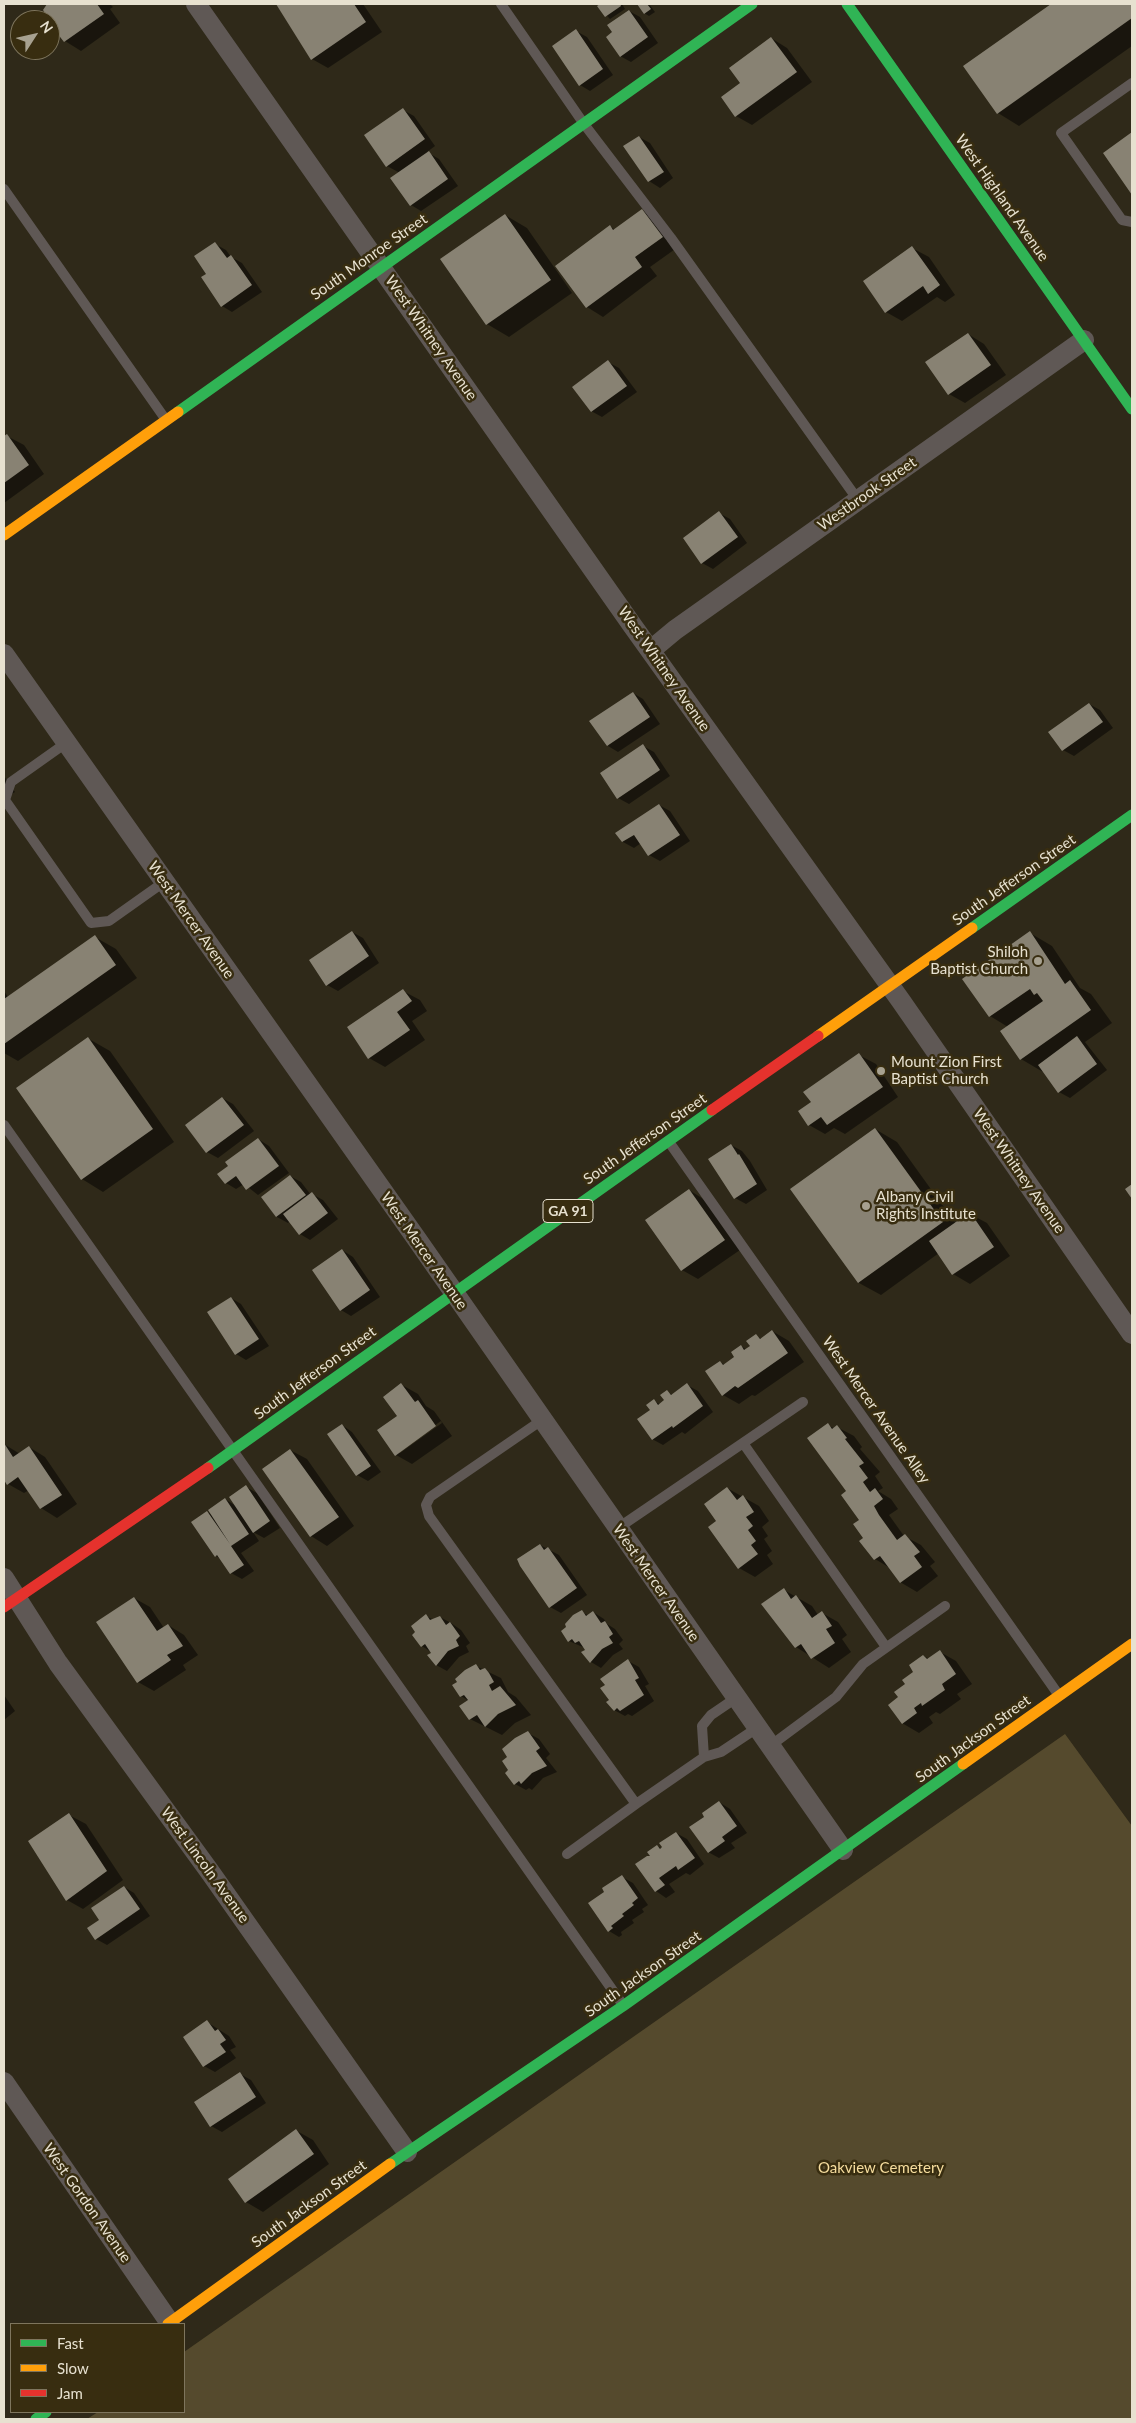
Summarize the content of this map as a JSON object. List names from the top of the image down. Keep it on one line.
{"streets":{"main road":["West Highland Avenue","South Monroe Street","South Jefferson Street","GA 91","South Jackson Street"],"street":["West Whitney Avenue","Westbrook Street","West Mercer Avenue","West Lincoln Avenue","West Gordon Avenue"],"lane":["West Mercer Avenue Alley"]},"crossings":[["West Highland Avenue","Westbrook Street"],["South Monroe Street","West Whitney Avenue"],["West Whitney Avenue","Westbrook Street"],["West Whitney Avenue","South Jefferson Street"],["South Jefferson Street","West Mercer Avenue"],["South Jefferson Street","West Mercer Avenue Alley"],["South Jefferson Street","West Lincoln Avenue"],["West Mercer Avenue","South Jackson Street"],["West Mercer Avenue Alley","South Jackson Street"],["South Jackson Street","West Lincoln Avenue"]],"parks":["Oakview Cemetery"],"places":["Shiloh Baptist Church","Mount Zion First Baptist Church","Albany Civil Rights Institute"],"legend":["Fast","Slow","Jam"],"north":"top right"}
